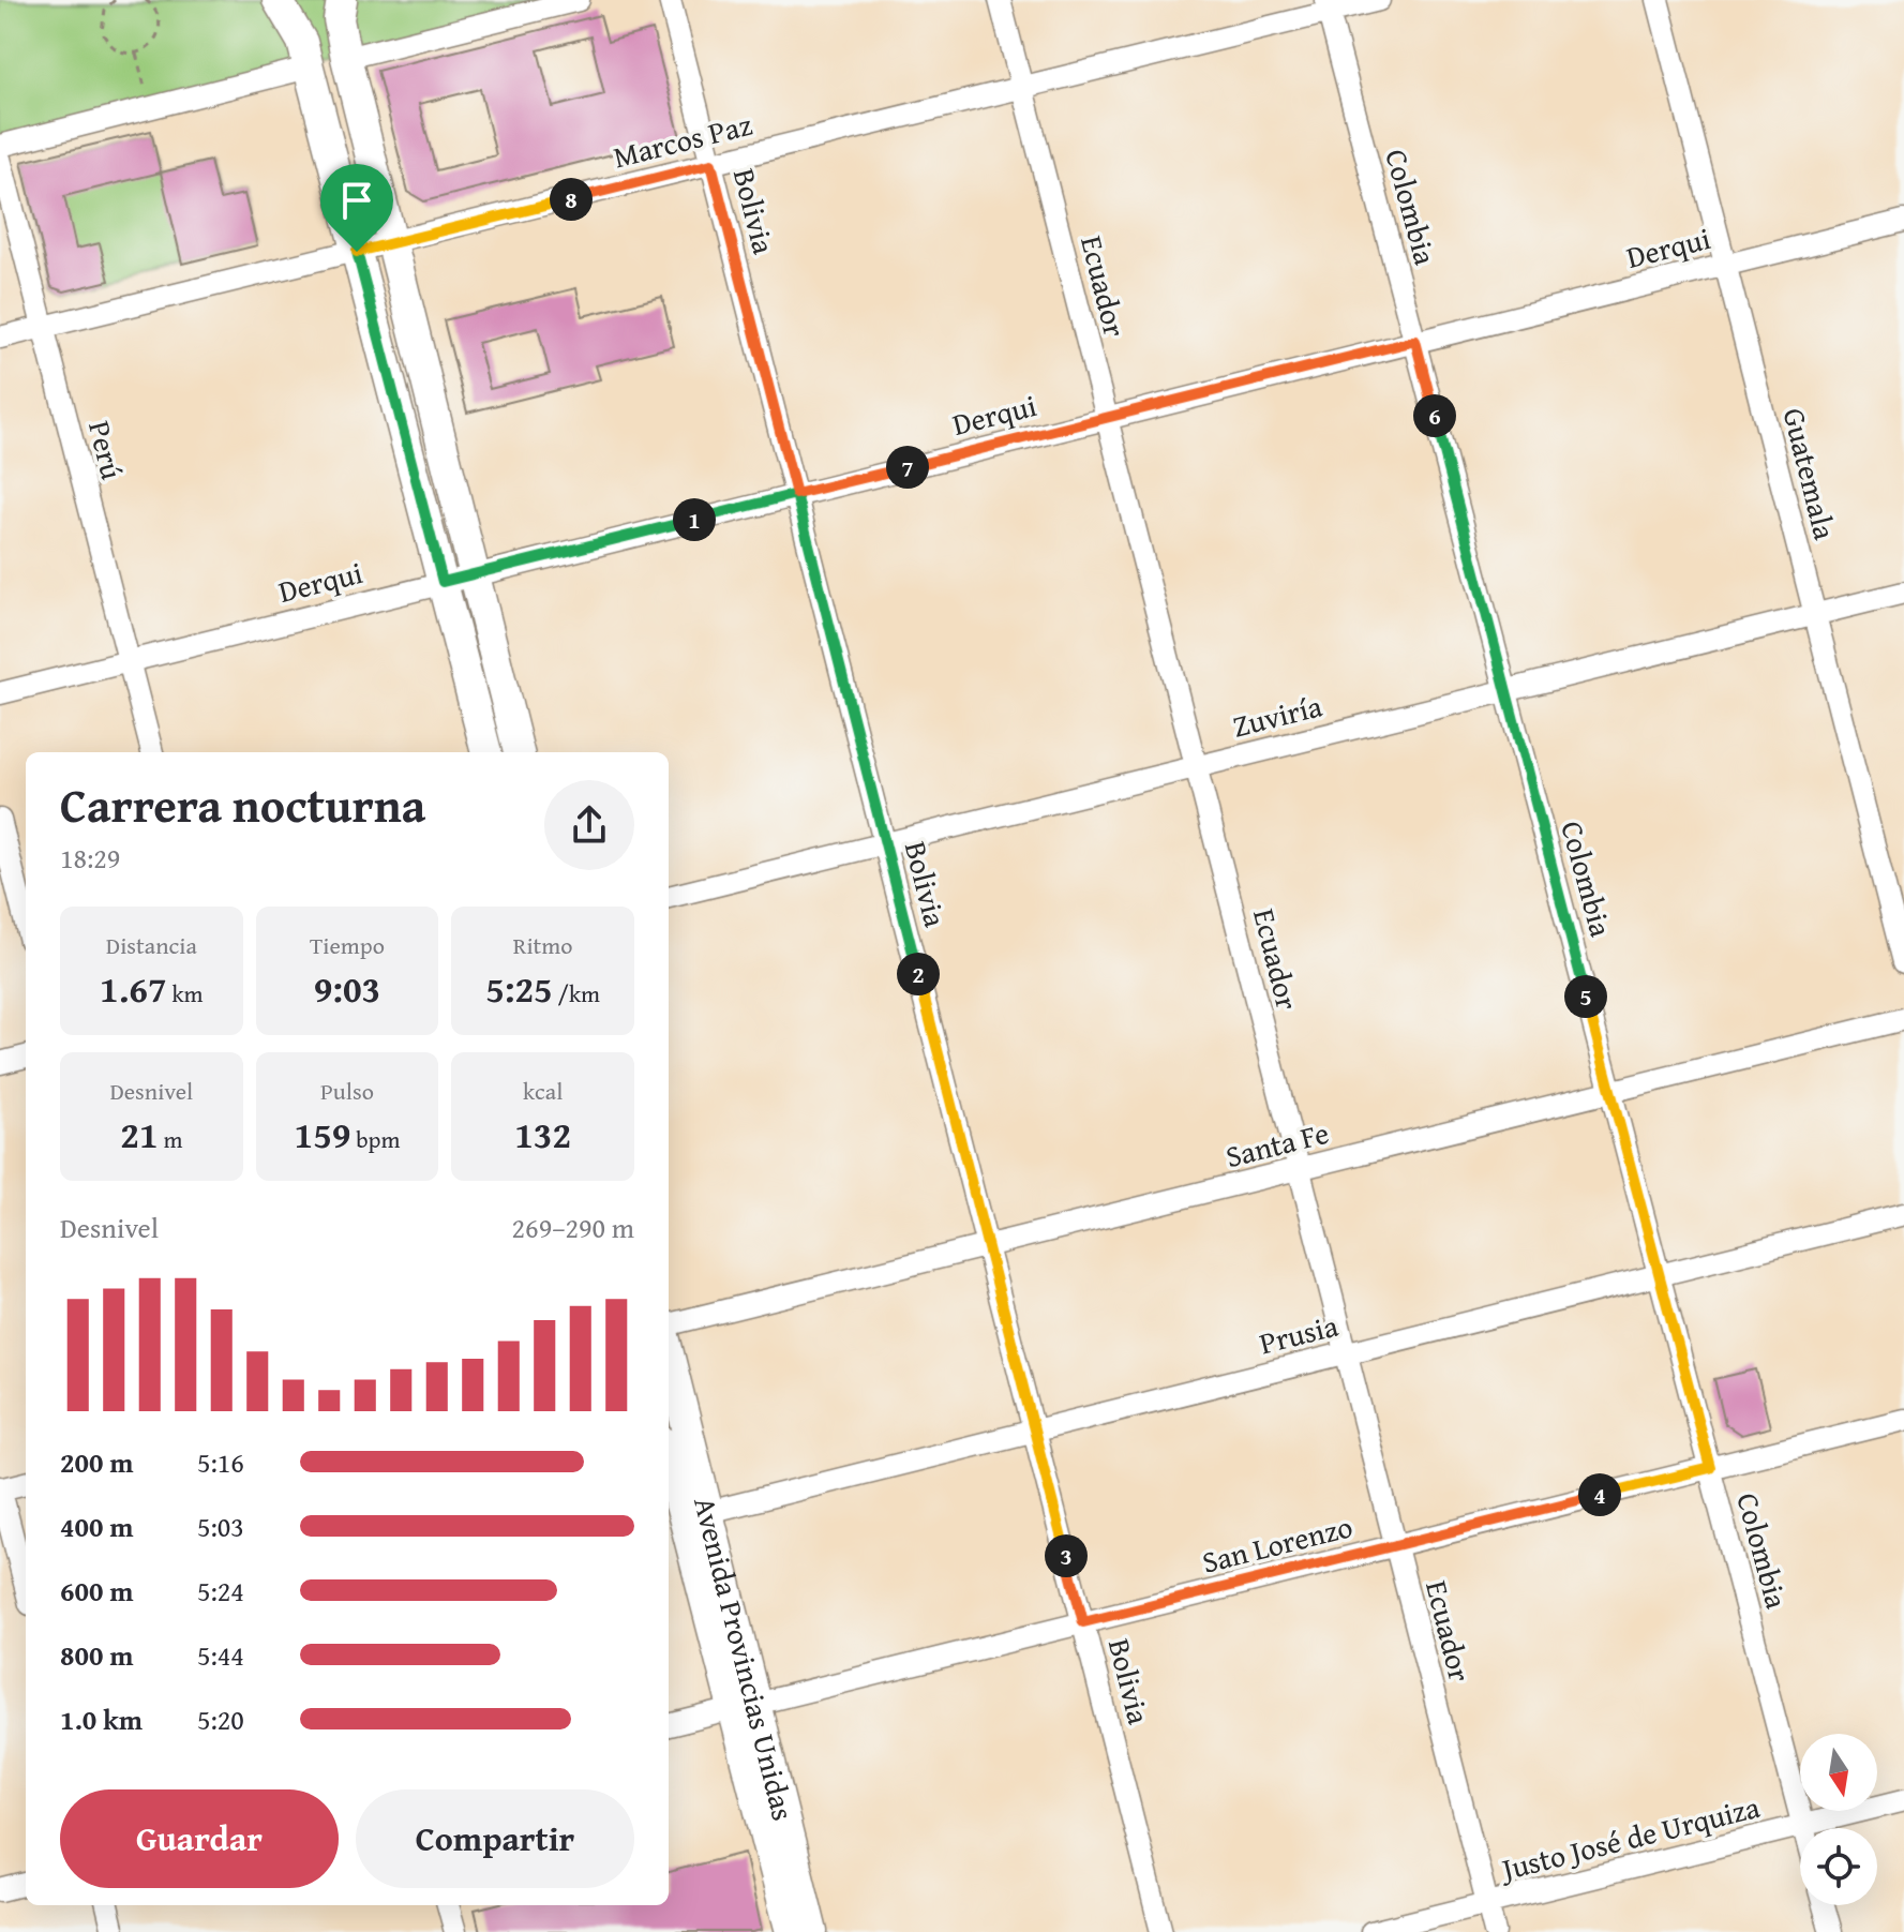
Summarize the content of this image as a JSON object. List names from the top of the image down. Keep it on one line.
{"streets":{"main road":["Avenida Provincias Unidas"],"street":["Marcos Paz","Colombia","Bolivia","Derqui","Ecuador","Perú","Guatemala","Zuviría","Santa Fe","Prusia","San Lorenzo","Justo José de Urquiza"]},"crossings":[["Marcos Paz","Colombia"],["Marcos Paz","Bolivia"],["Marcos Paz","Ecuador"],["Marcos Paz","Perú"],["Colombia","Derqui"],["Colombia","Zuviría"],["Colombia","Santa Fe"],["Colombia","Prusia"],["Colombia","San Lorenzo"],["Colombia","Justo José de Urquiza"],["Bolivia","Derqui"],["Bolivia","Zuviría"],["Bolivia","Santa Fe"],["Bolivia","Prusia"],["Bolivia","San Lorenzo"],["Derqui","Ecuador"],["Derqui","Perú"],["Derqui","Guatemala"],["Ecuador","Zuviría"],["Ecuador","Santa Fe"],["Ecuador","Prusia"],["Ecuador","San Lorenzo"],["Ecuador","Justo José de Urquiza"],["Guatemala","Zuviría"],["Prusia","Avenida Provincias Unidas"],["San Lorenzo","Avenida Provincias Unidas"]],"north":"bottom","page":{"pins":["8","6","7","1","2","5","4","3"],"heading":["Carrera nocturna","18:29"],"stats":[["Distancia","1.67 km"],["Tiempo","9:03"],["Ritmo","5:25 /km"],["Desnivel","21 m"],["Pulso","159 bpm"],["kcal","132"]],"chart":["Desnivel","269–290 m"],"list":[{"name":"200 m","note":"5:16"},{"name":"400 m","note":"5:03"},{"name":"600 m","note":"5:24"},{"name":"800 m","note":"5:44"},{"name":"1.0 km","note":"5:20"}],"buttons":["Guardar","Compartir"]}}
